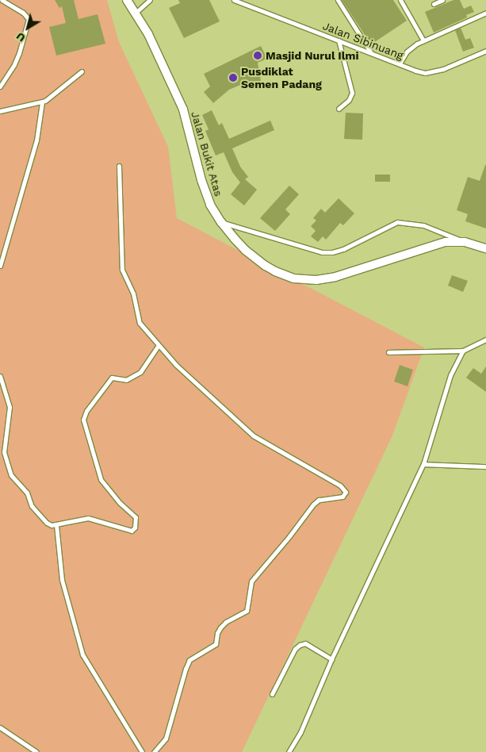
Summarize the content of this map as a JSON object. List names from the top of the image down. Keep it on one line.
{"streets":{"street":["Jalan Bukit Atas"],"lane":["Jalan Sibinuang"]},"places":["Masjid Nurul Ilmi","Pusdiklat Semen Padang"],"north":"bottom left"}
